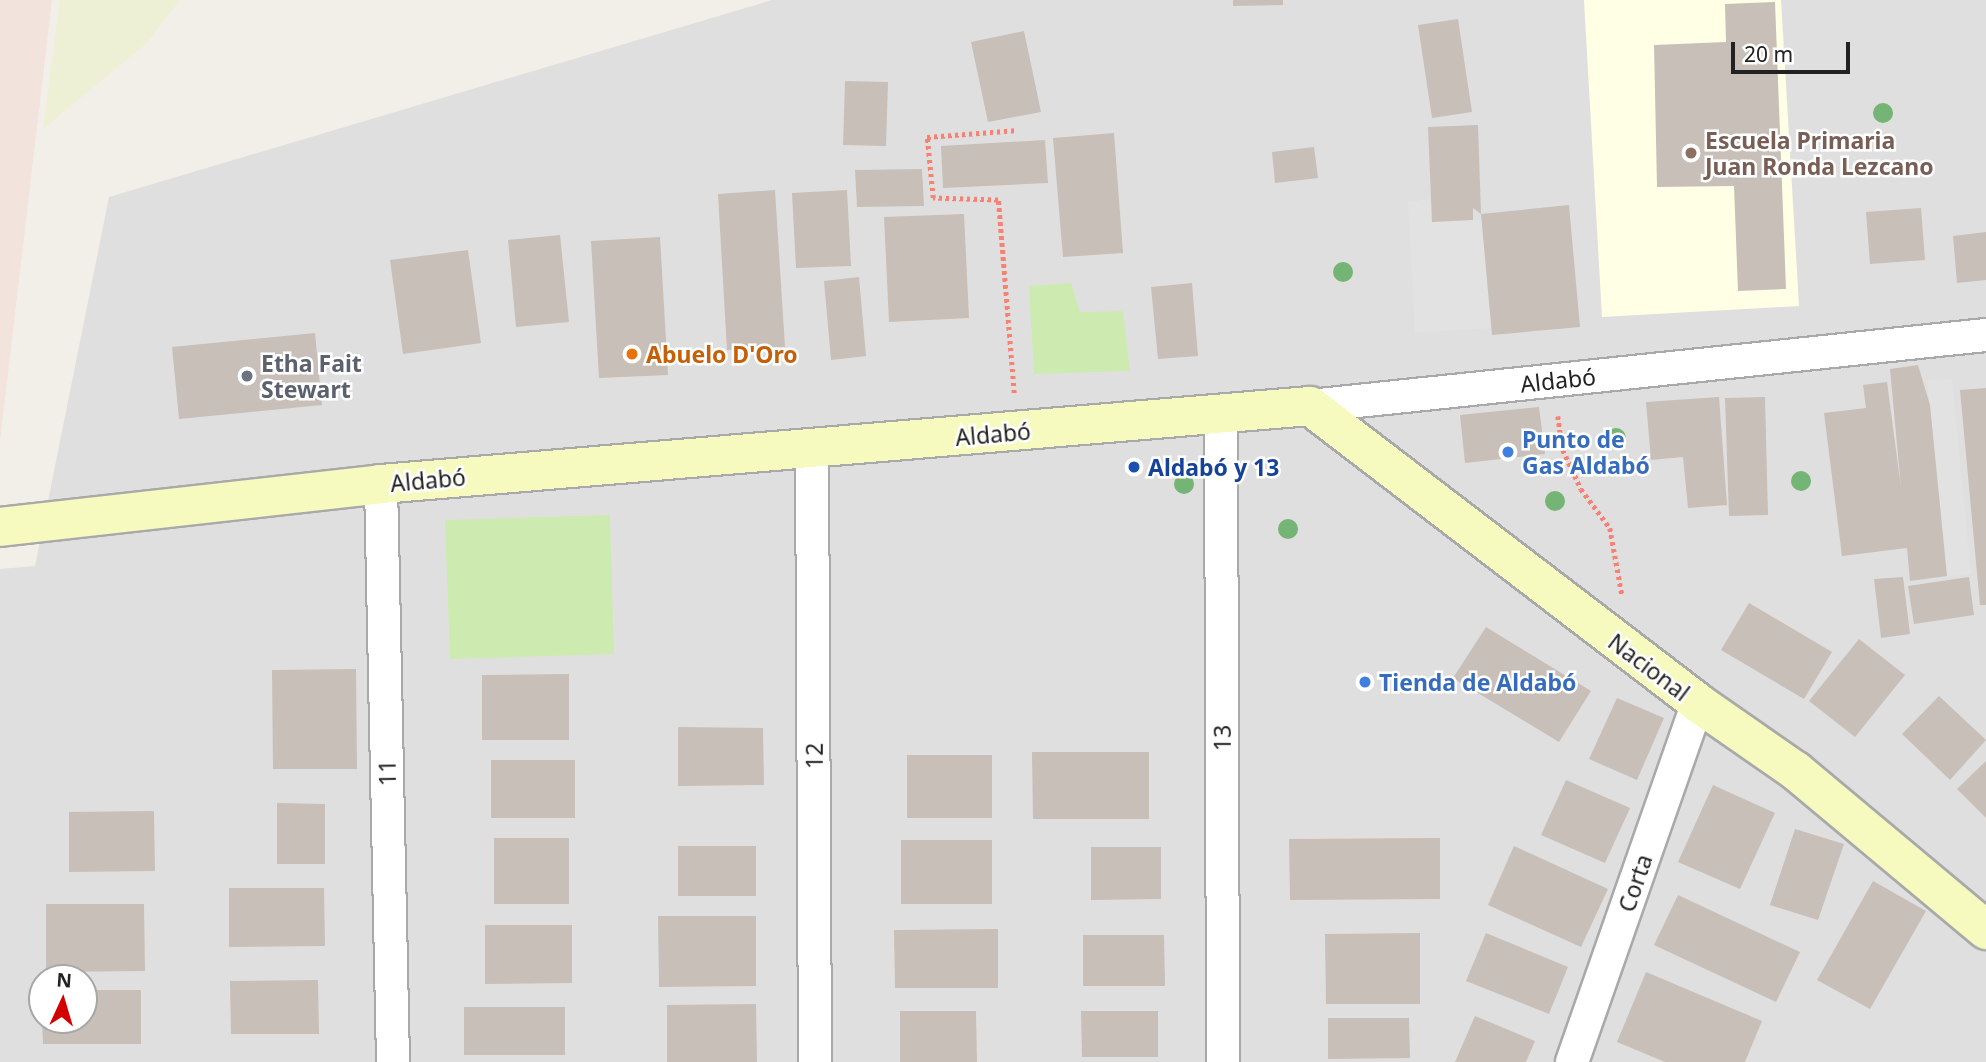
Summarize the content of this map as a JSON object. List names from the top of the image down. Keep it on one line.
{"streets":{"street":["Aldabó","Nacional","13","12","11","Corta"]},"crossings":[["Aldabó","Nacional"],["Aldabó","13"],["Aldabó","12"],["Aldabó","11"],["Nacional","Corta"]],"places":["Escuela Primaria Juan Ronda Lezcano","Abuelo D'Oro","Etha Fait Stewart","Punto de Gas Aldabó","Aldabó y 13","Tienda de Aldabó"],"scale_bar":"20 m","north":"top"}
